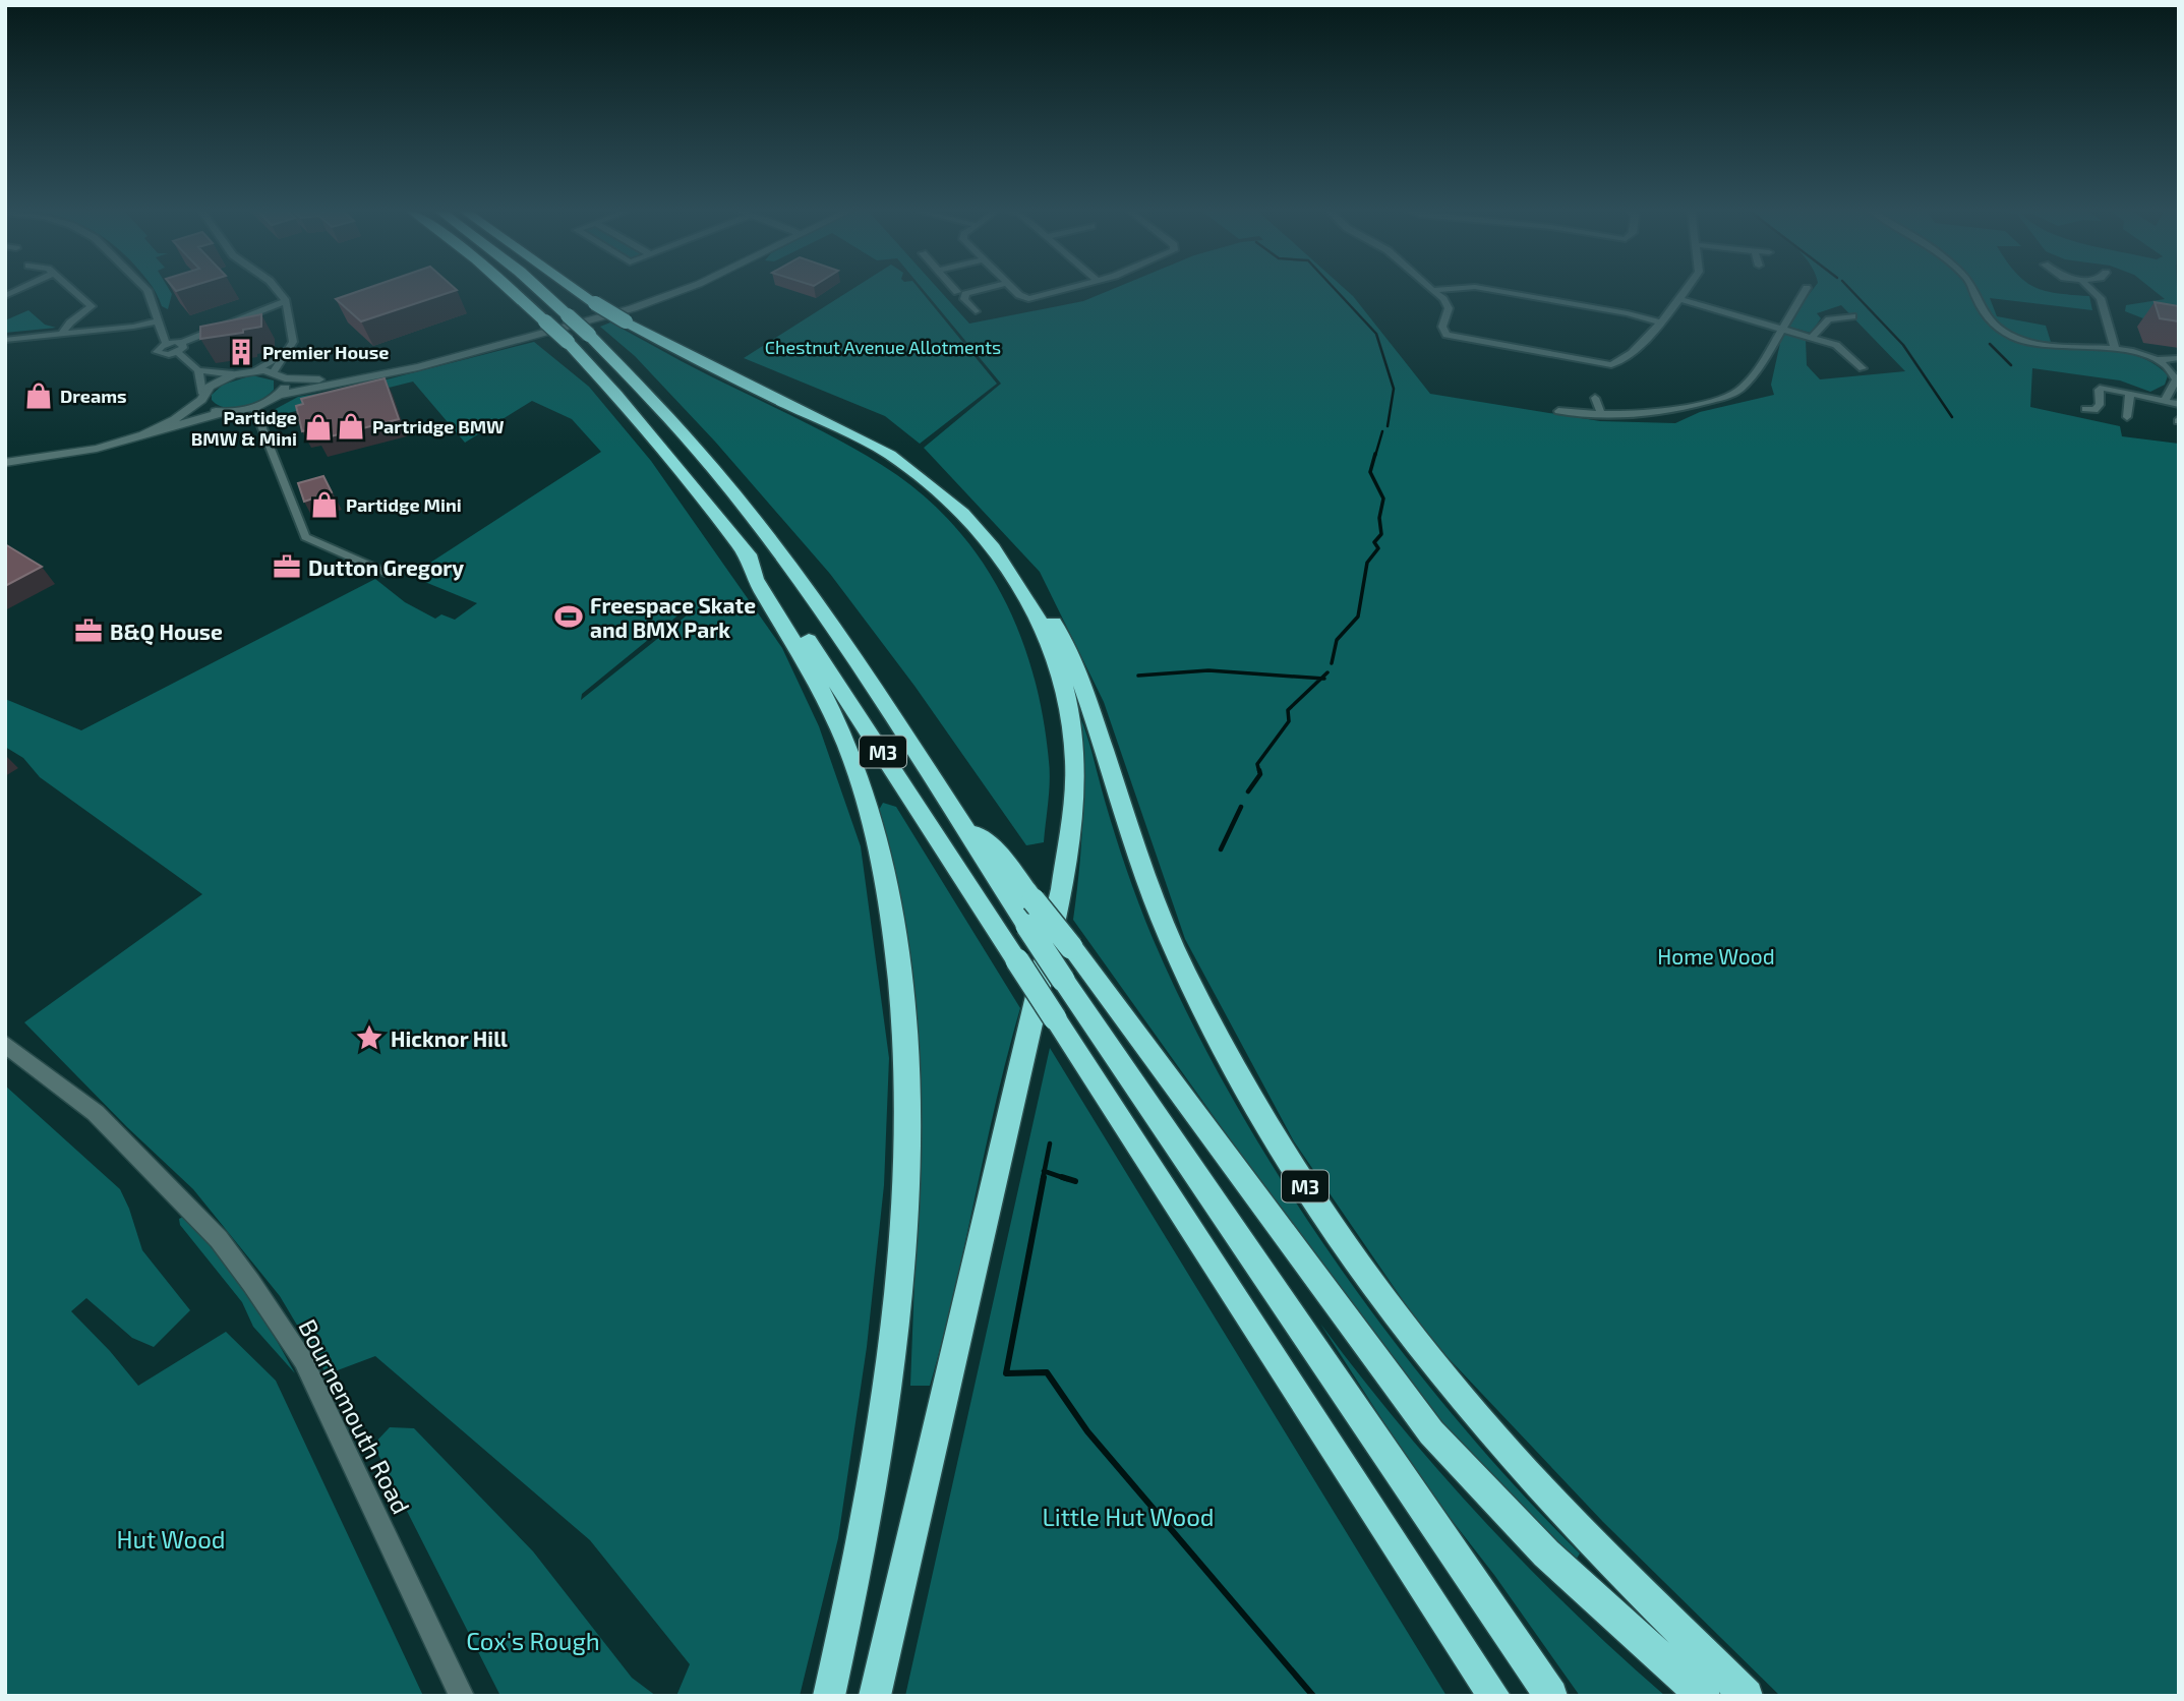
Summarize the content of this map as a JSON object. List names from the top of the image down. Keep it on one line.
{"streets":{"highway":["M3"],"street":["Bournemouth Road"]},"parks":["Chestnut Avenue Allotments","Home Wood","Little Hut Wood","Hut Wood","Cox's Rough"],"places":{"building":["Premier House"],"shop":["Dreams","Partridge BMW","Partidge BMW & Mini","Partidge Mini"],"office":["Dutton Gregory","B&Q House"],"sports":["Freespace Skate and BMX Park"],"place":["Hicknor Hill"]}}
